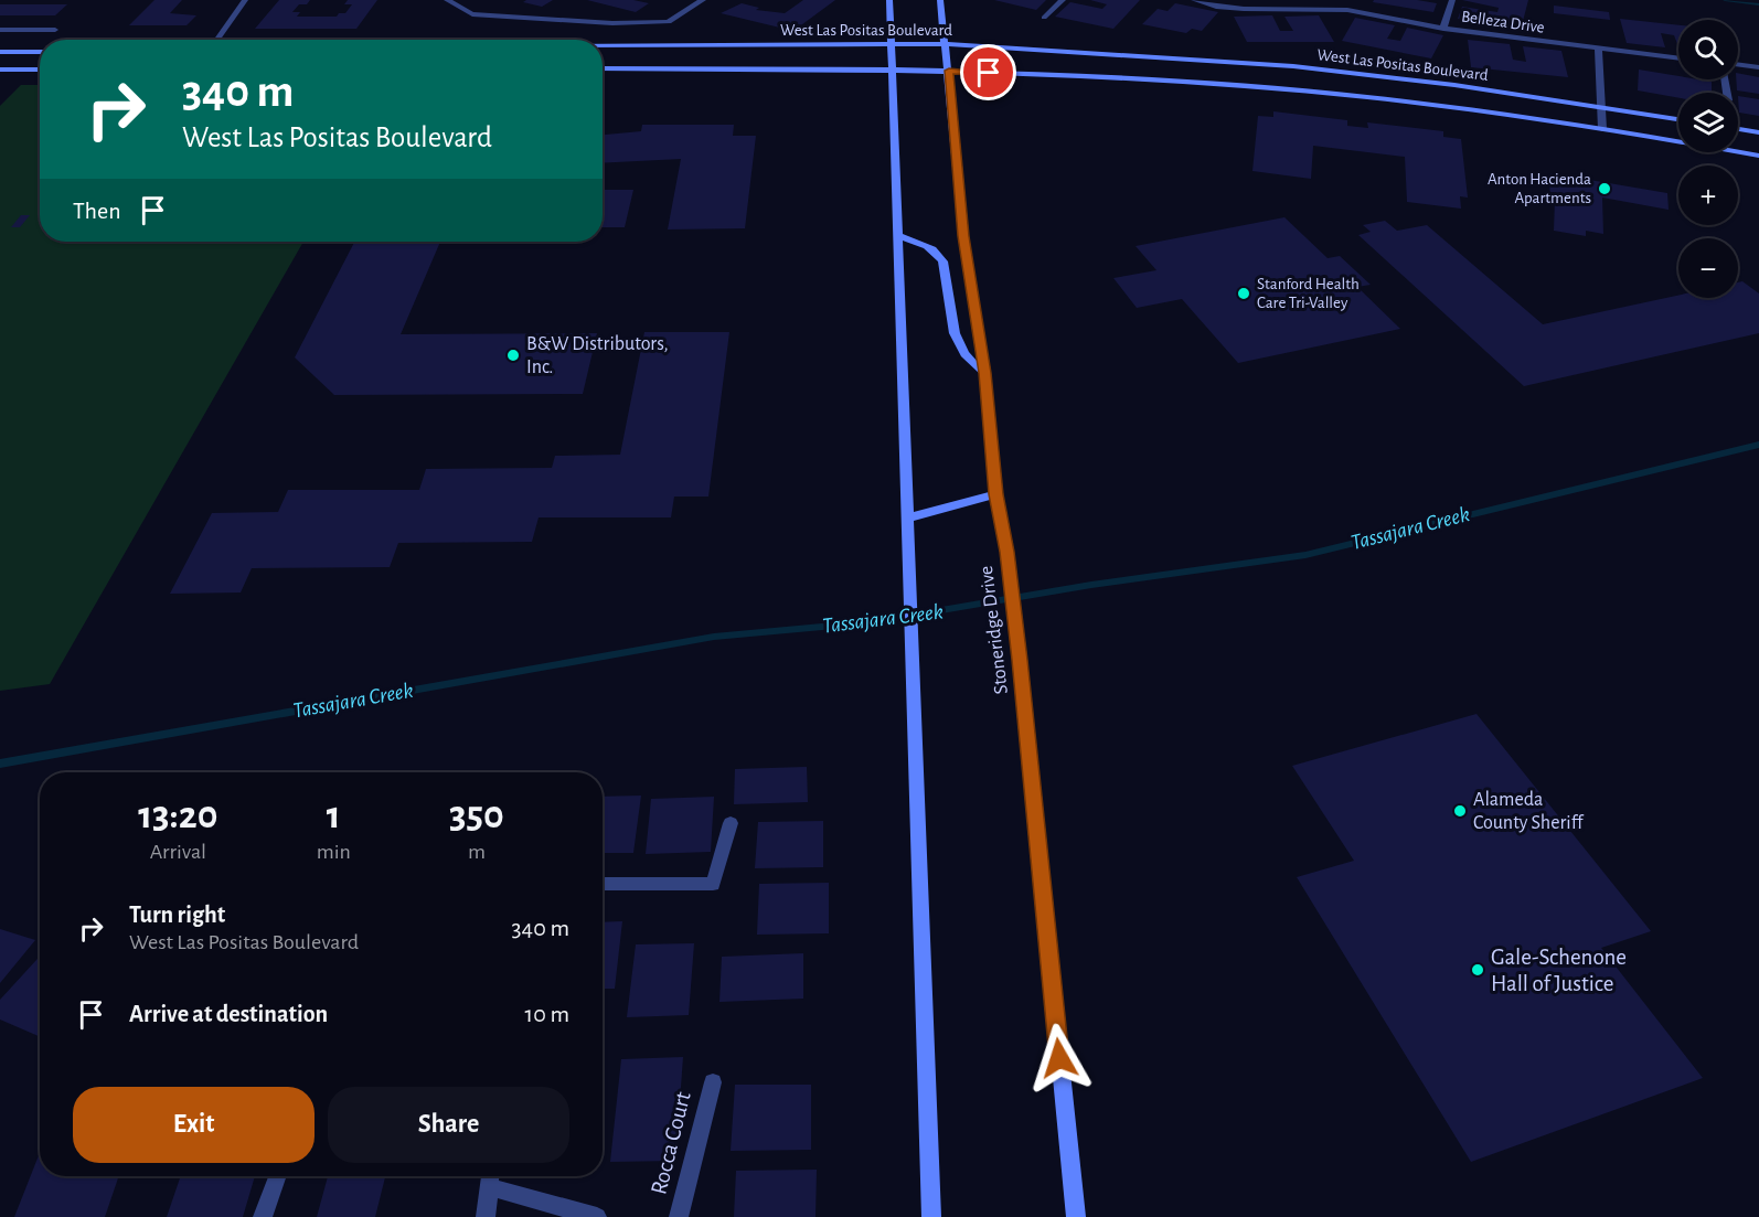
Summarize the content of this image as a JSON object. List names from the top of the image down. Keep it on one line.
{"streets":{"main road":["West Las Positas Boulevard","Stoneridge Drive"],"street":["Belleza Drive","Rocca Court"]},"crossings":[["West Las Positas Boulevard","Stoneridge Drive"]],"water":["Tassajara Creek"],"places":["Anton Hacienda Apartments","Stanford Health Care Tri-Valley","B&W Distributors, Inc.","Alameda County Sheriff","Gale-Schenone Hall of Justice"],"page":{"map_buttons":["+","−"],"turn":["340 m","West Las Positas Boulevard"],"then":"Then","eta":["13:20","Arrival","1","min","350","m"],"list":[{"name":"Turn right","note":"West Las Positas Boulevard","value":"340 m"},{"name":"Arrive at destination","value":"10 m"}],"buttons":["Exit","Share"]}}
